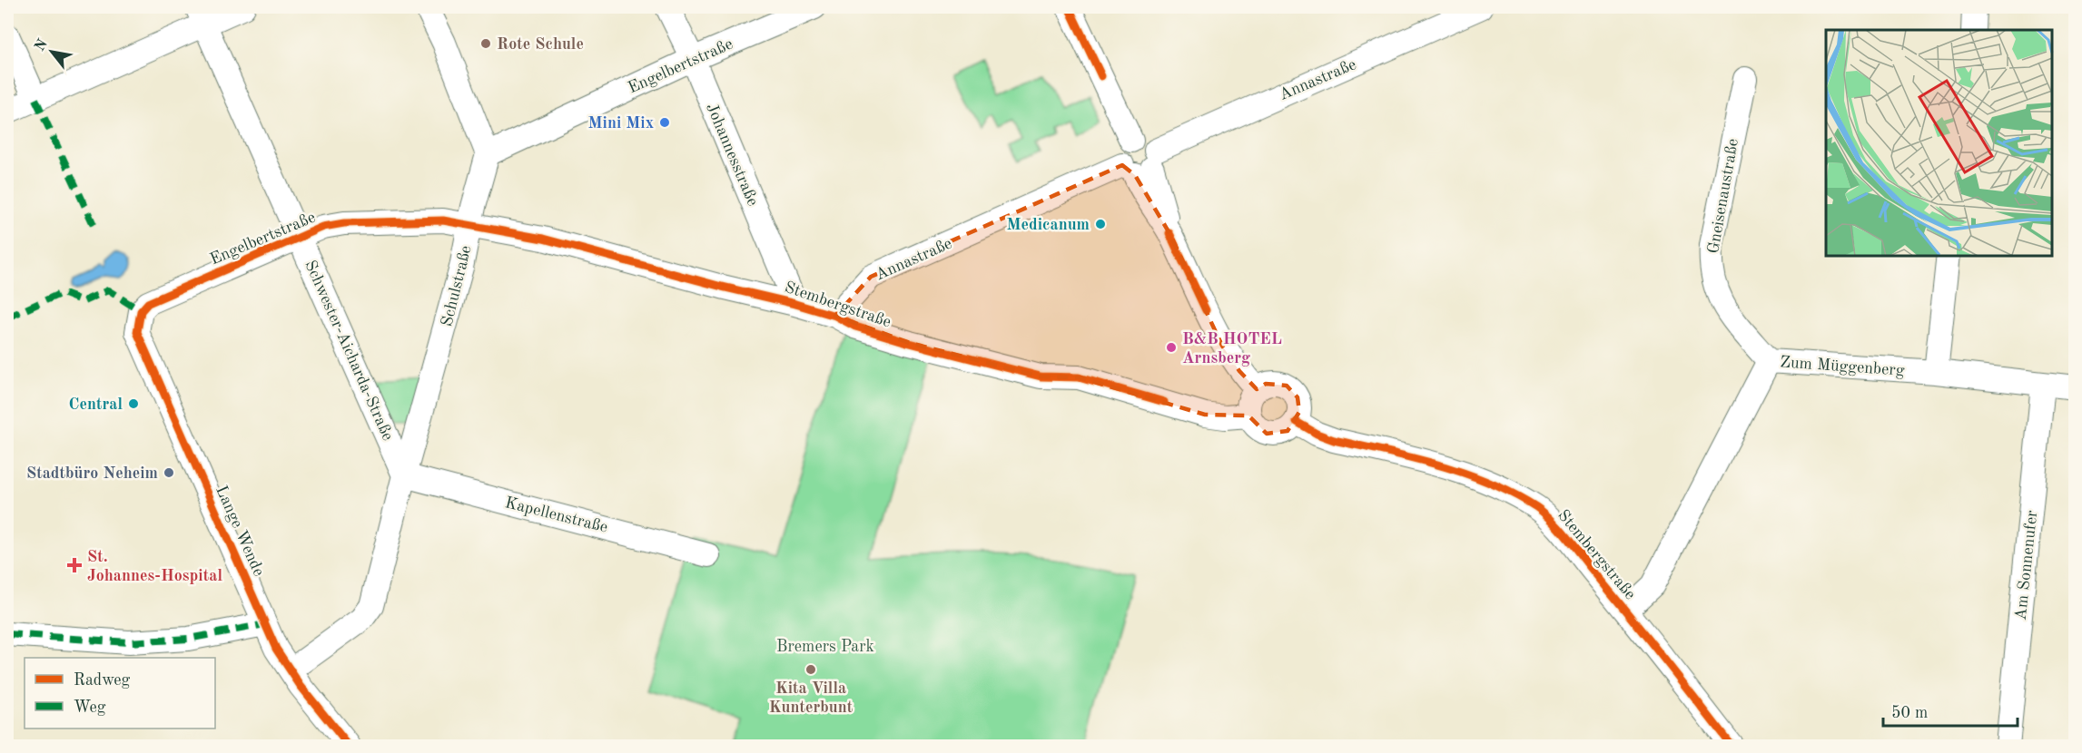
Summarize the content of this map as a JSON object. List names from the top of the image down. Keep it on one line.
{"streets":{"street":["Engelbertstraße","Annastraße","Johannesstraße","Gneisenaustraße","Schulstraße","Stembergstraße","Schwester-Aicharda-Straße","Zum Müggenberg","Kapellenstraße","Lange Wende","Am Sonnenufer"]},"crossings":[["Engelbertstraße","Johannesstraße"],["Engelbertstraße","Schulstraße"],["Engelbertstraße","Stembergstraße"],["Engelbertstraße","Schwester-Aicharda-Straße"],["Engelbertstraße","Lange Wende"],["Annastraße","Stembergstraße"],["Johannesstraße","Stembergstraße"],["Gneisenaustraße","Zum Müggenberg"],["Schulstraße","Stembergstraße"],["Schulstraße","Schwester-Aicharda-Straße"],["Schulstraße","Kapellenstraße"],["Stembergstraße","Zum Müggenberg"],["Schwester-Aicharda-Straße","Kapellenstraße"],["Zum Müggenberg","Am Sonnenufer"]],"parks":["Bremers Park"],"places":{"other":["Rote Schule","Mini Mix","Medicanum","B&B HOTEL Arnsberg","Central","Stadtbüro Neheim","Kita Villa Kunterbunt"],"health":["St. Johannes-Hospital"]},"legend":["Radweg","Weg"],"scale_bar":"50 m","north":"top left"}
